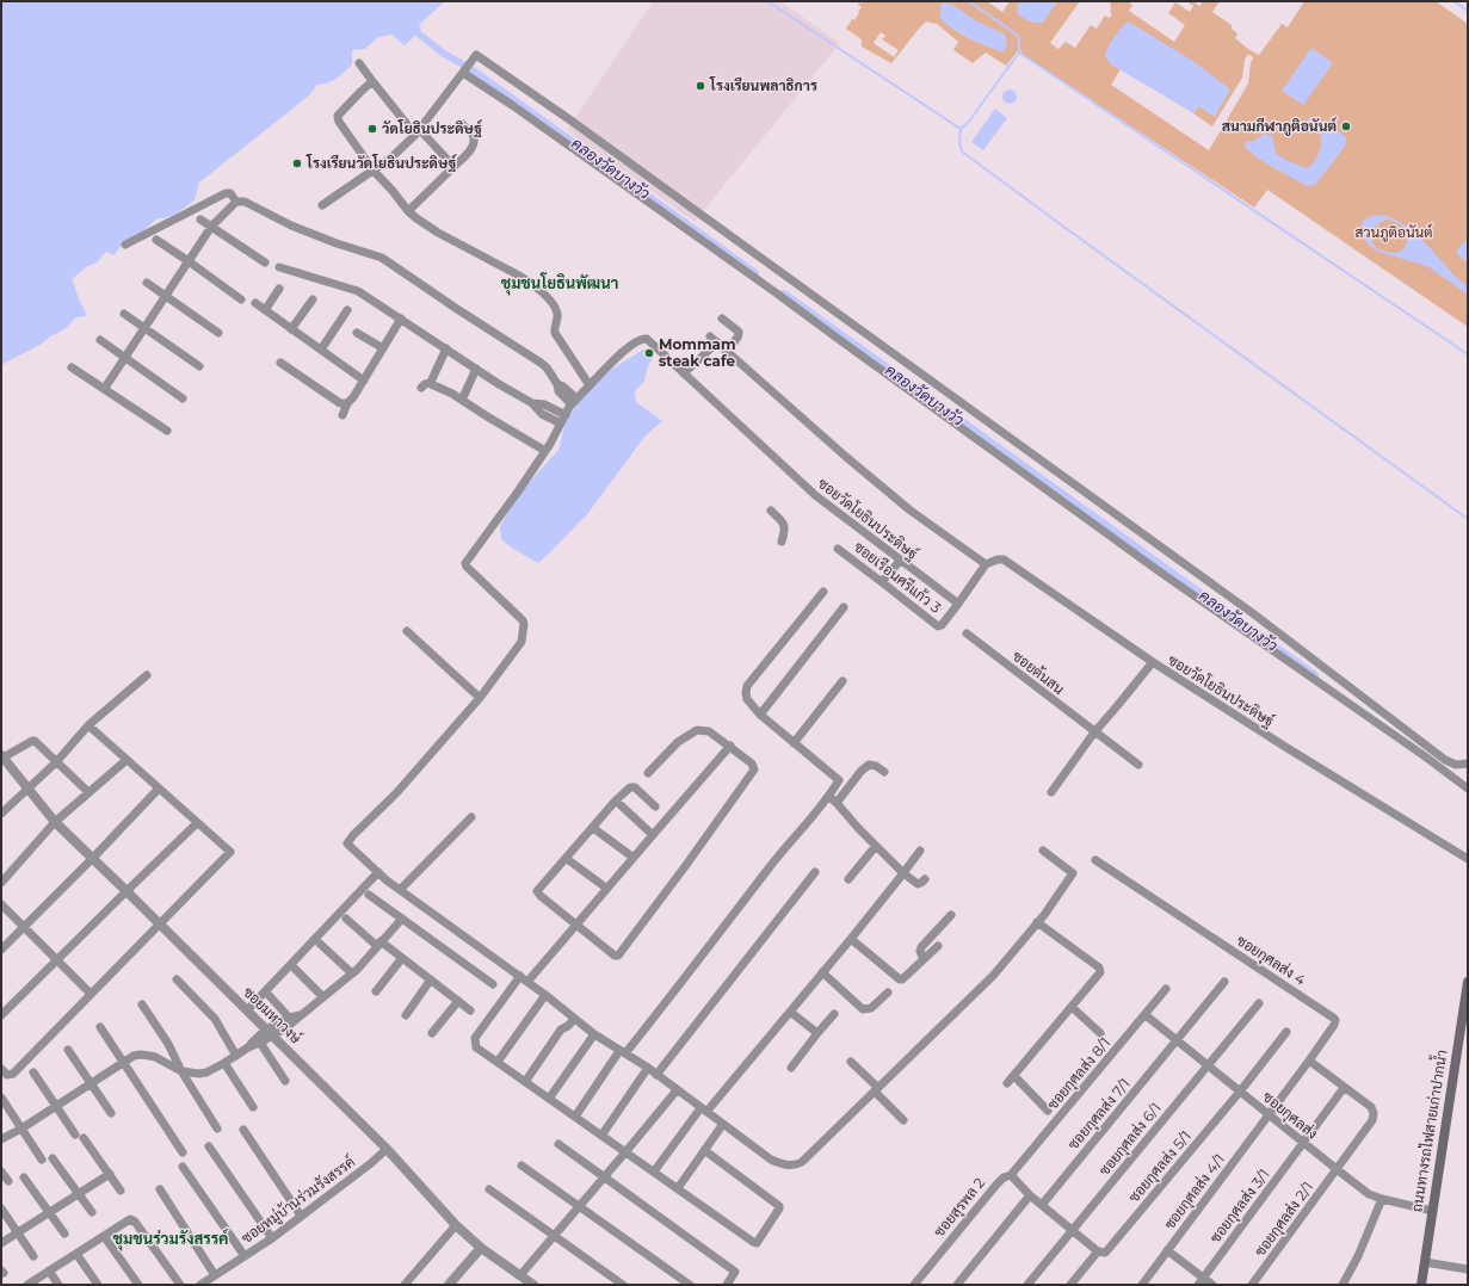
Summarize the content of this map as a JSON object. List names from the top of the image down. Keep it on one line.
{"streets":{"main road":["ถนนทางรถไฟสายเก่าปากน้ำ"],"street":["ซอยวัดโยธินประดิษฐ์","ซอยเรือนศรีแก้ว 3","ซอยต้นสน","ซอยกุศลส่ง 4","ซอยมหาวงษ์","ซอยกุศลส่ง 8/1","ซอยกุศลส่ง 7/1","ซอยกุศลส่ง","ซอยกุศลส่ง 6/1","ซอยกุศลส่ง 5/1","ซอยกุศลส่ง 4/1","ซอยหมู่บ้านร่วมรังสรรค์","ซอยกุศลส่ง 3/1","ซอยสุรพล 2","ซอยกุศลส่ง 2/1"]},"crossings":[["ซอยวัดโยธินประดิษฐ์","ซอยเรือนศรีแก้ว 3"],["ซอยกุศลส่ง 4","ซอยกุศลส่ง"],["ซอยกุศลส่ง 4","ซอยกุศลส่ง 4/1"],["ซอยมหาวงษ์","ซอยหมู่บ้านร่วมรังสรรค์"],["ซอยกุศลส่ง 8/1","ซอยกุศลส่ง"],["ซอยกุศลส่ง 8/1","ซอยสุรพล 2"],["ซอยกุศลส่ง 7/1","ซอยกุศลส่ง"],["ซอยกุศลส่ง","ถนนทางรถไฟสายเก่าปากน้ำ"],["ซอยกุศลส่ง","ซอยกุศลส่ง 6/1"],["ซอยกุศลส่ง","ซอยกุศลส่ง 5/1"],["ซอยกุศลส่ง","ซอยกุศลส่ง 4/1"],["ซอยกุศลส่ง","ซอยกุศลส่ง 3/1"],["ซอยกุศลส่ง","ซอยกุศลส่ง 2/1"],["ซอยกุศลส่ง 3/1","ซอยกุศลส่ง 2/1"]],"districts":["ชุมชนโยธินพัฒนา","ชุมชนร่วมรังสรรค์"],"water":["คลองวัดบางวัว"],"parks":["สวนภูติอนันต์"],"places":["โรงเรียนพลาธิการ","สนามกีฬาภูติอนันต์","วัดโยธินประดิษฐ์","โรงเรียนวัดโยธินประดิษฐ์","Mommam steak cafe"]}
